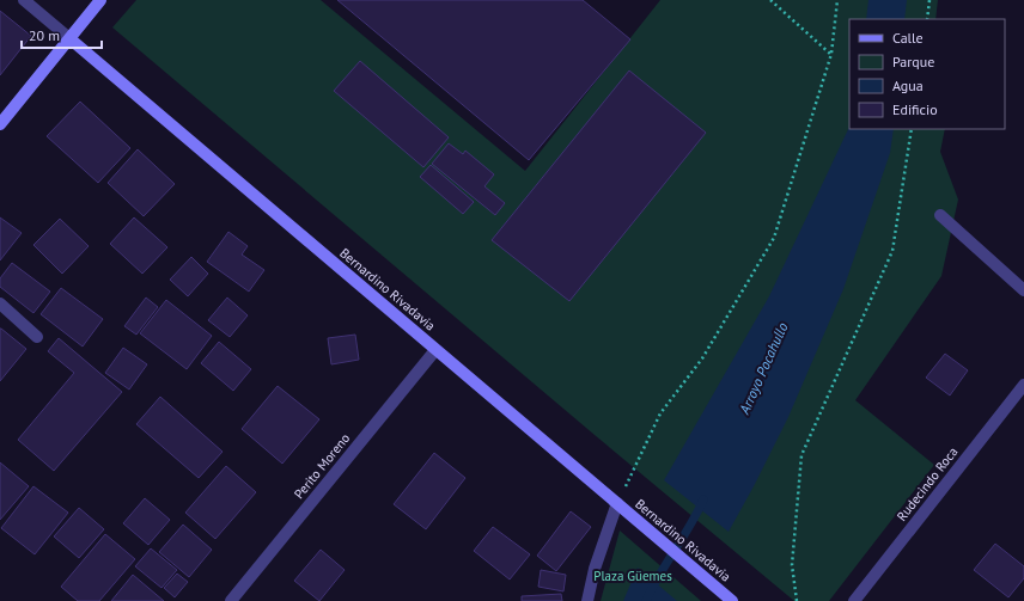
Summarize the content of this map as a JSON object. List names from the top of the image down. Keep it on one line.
{"streets":{"street":["Bernardino Rivadavia","Perito Moreno","Rudecindo Roca"]},"crossings":[["Bernardino Rivadavia","Perito Moreno"]],"water":["Arroyo Pocahullo"],"parks":["Plaza Güemes"],"legend":["Calle","Parque","Agua","Edificio"],"scale_bar":"20 m"}
